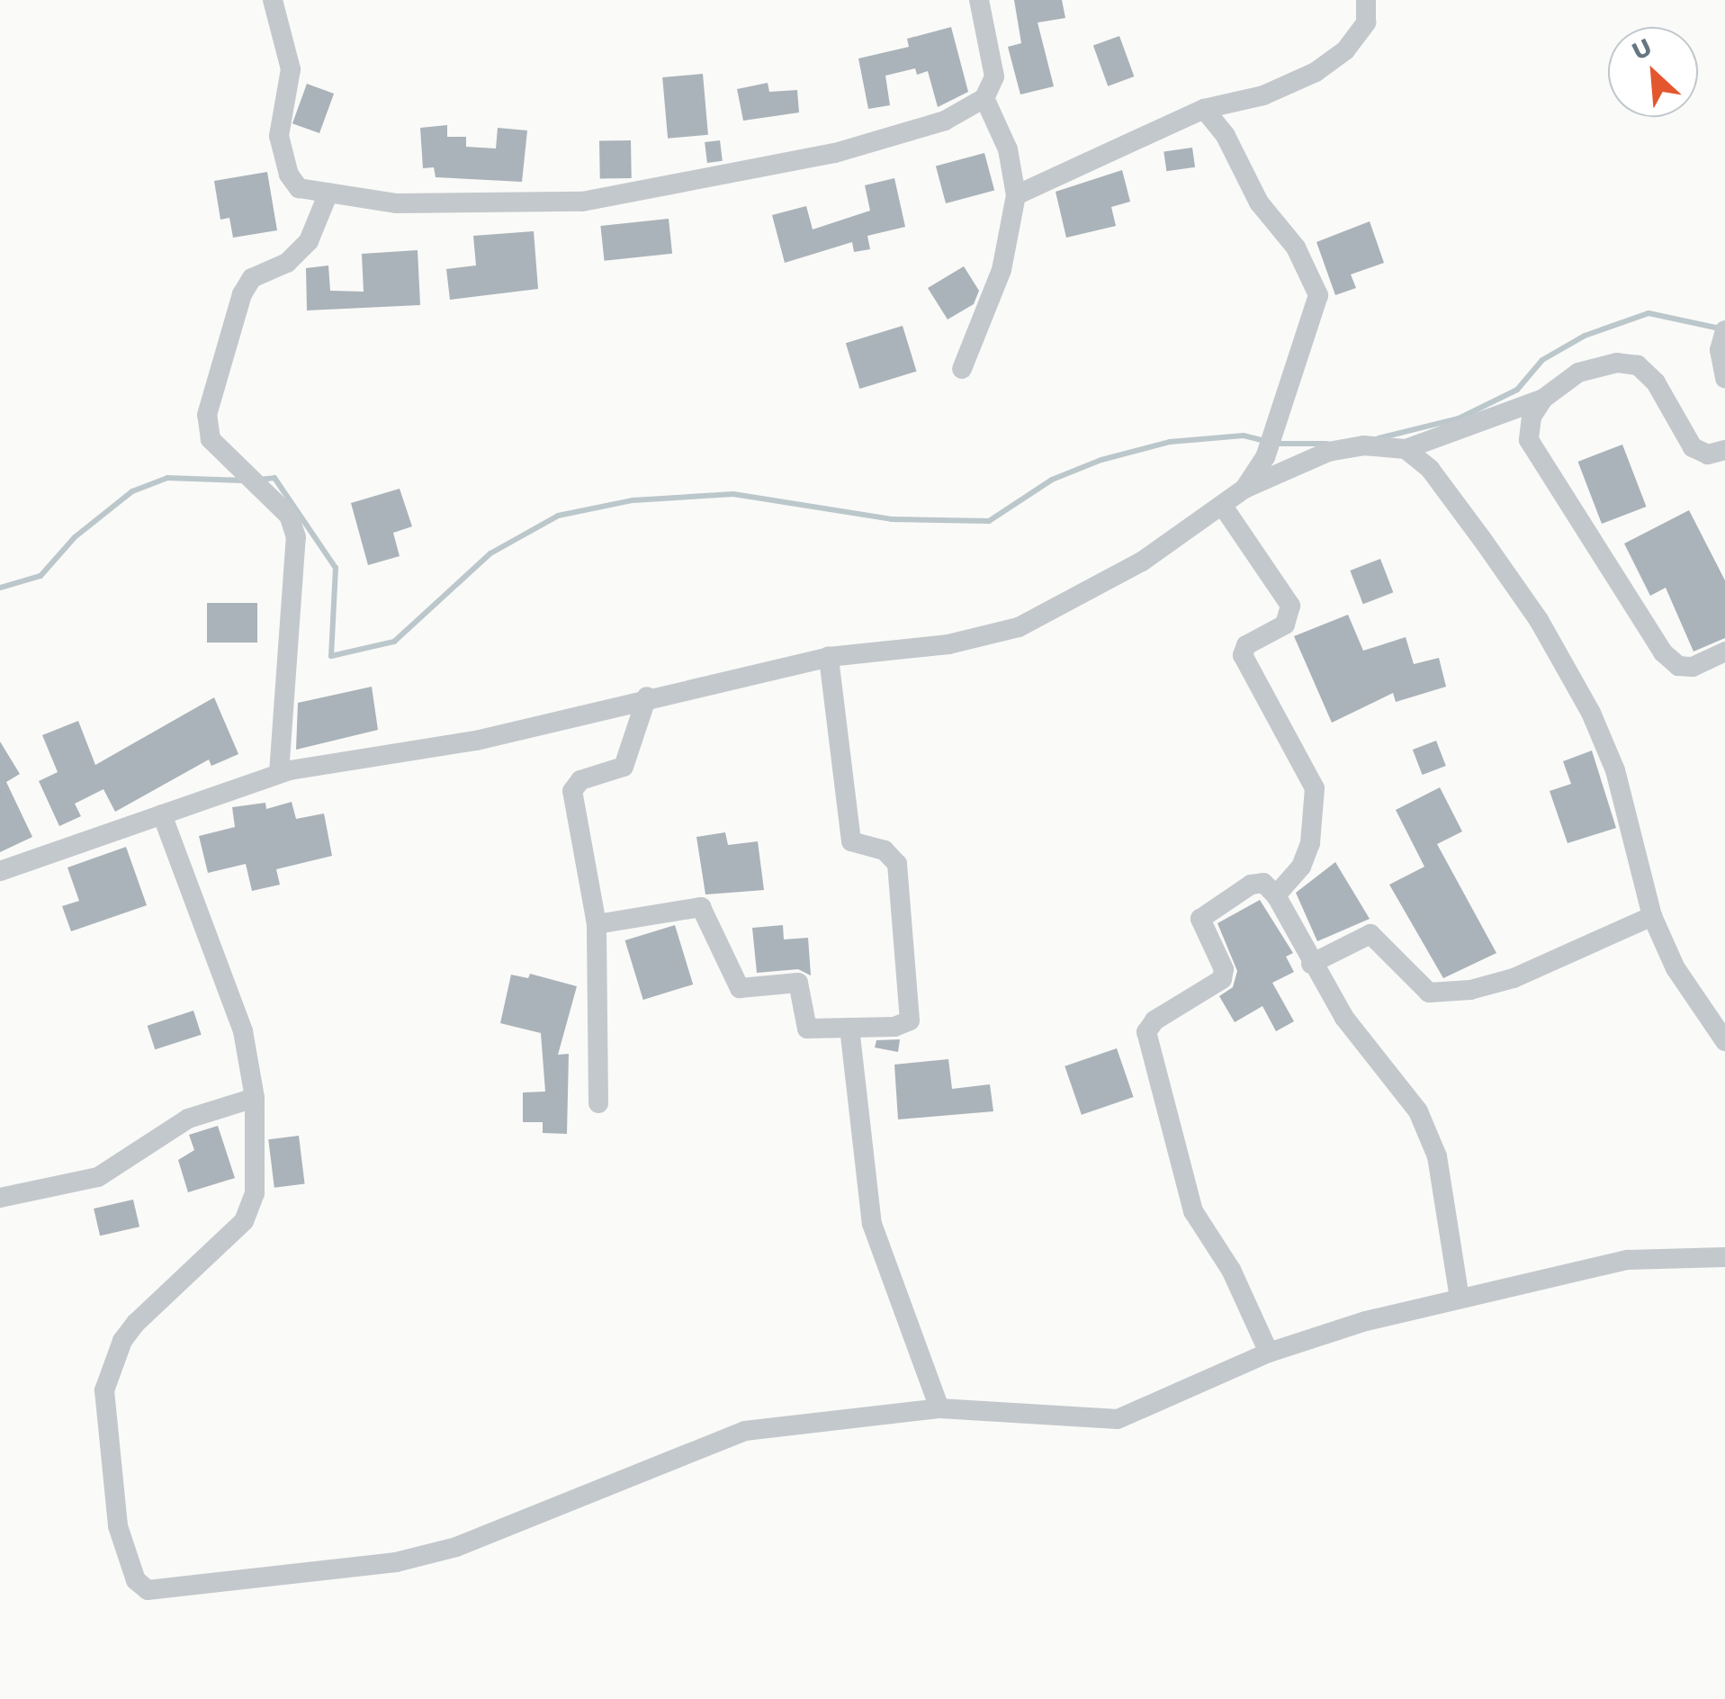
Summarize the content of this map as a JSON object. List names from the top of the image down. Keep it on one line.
{"north":"top left"}
